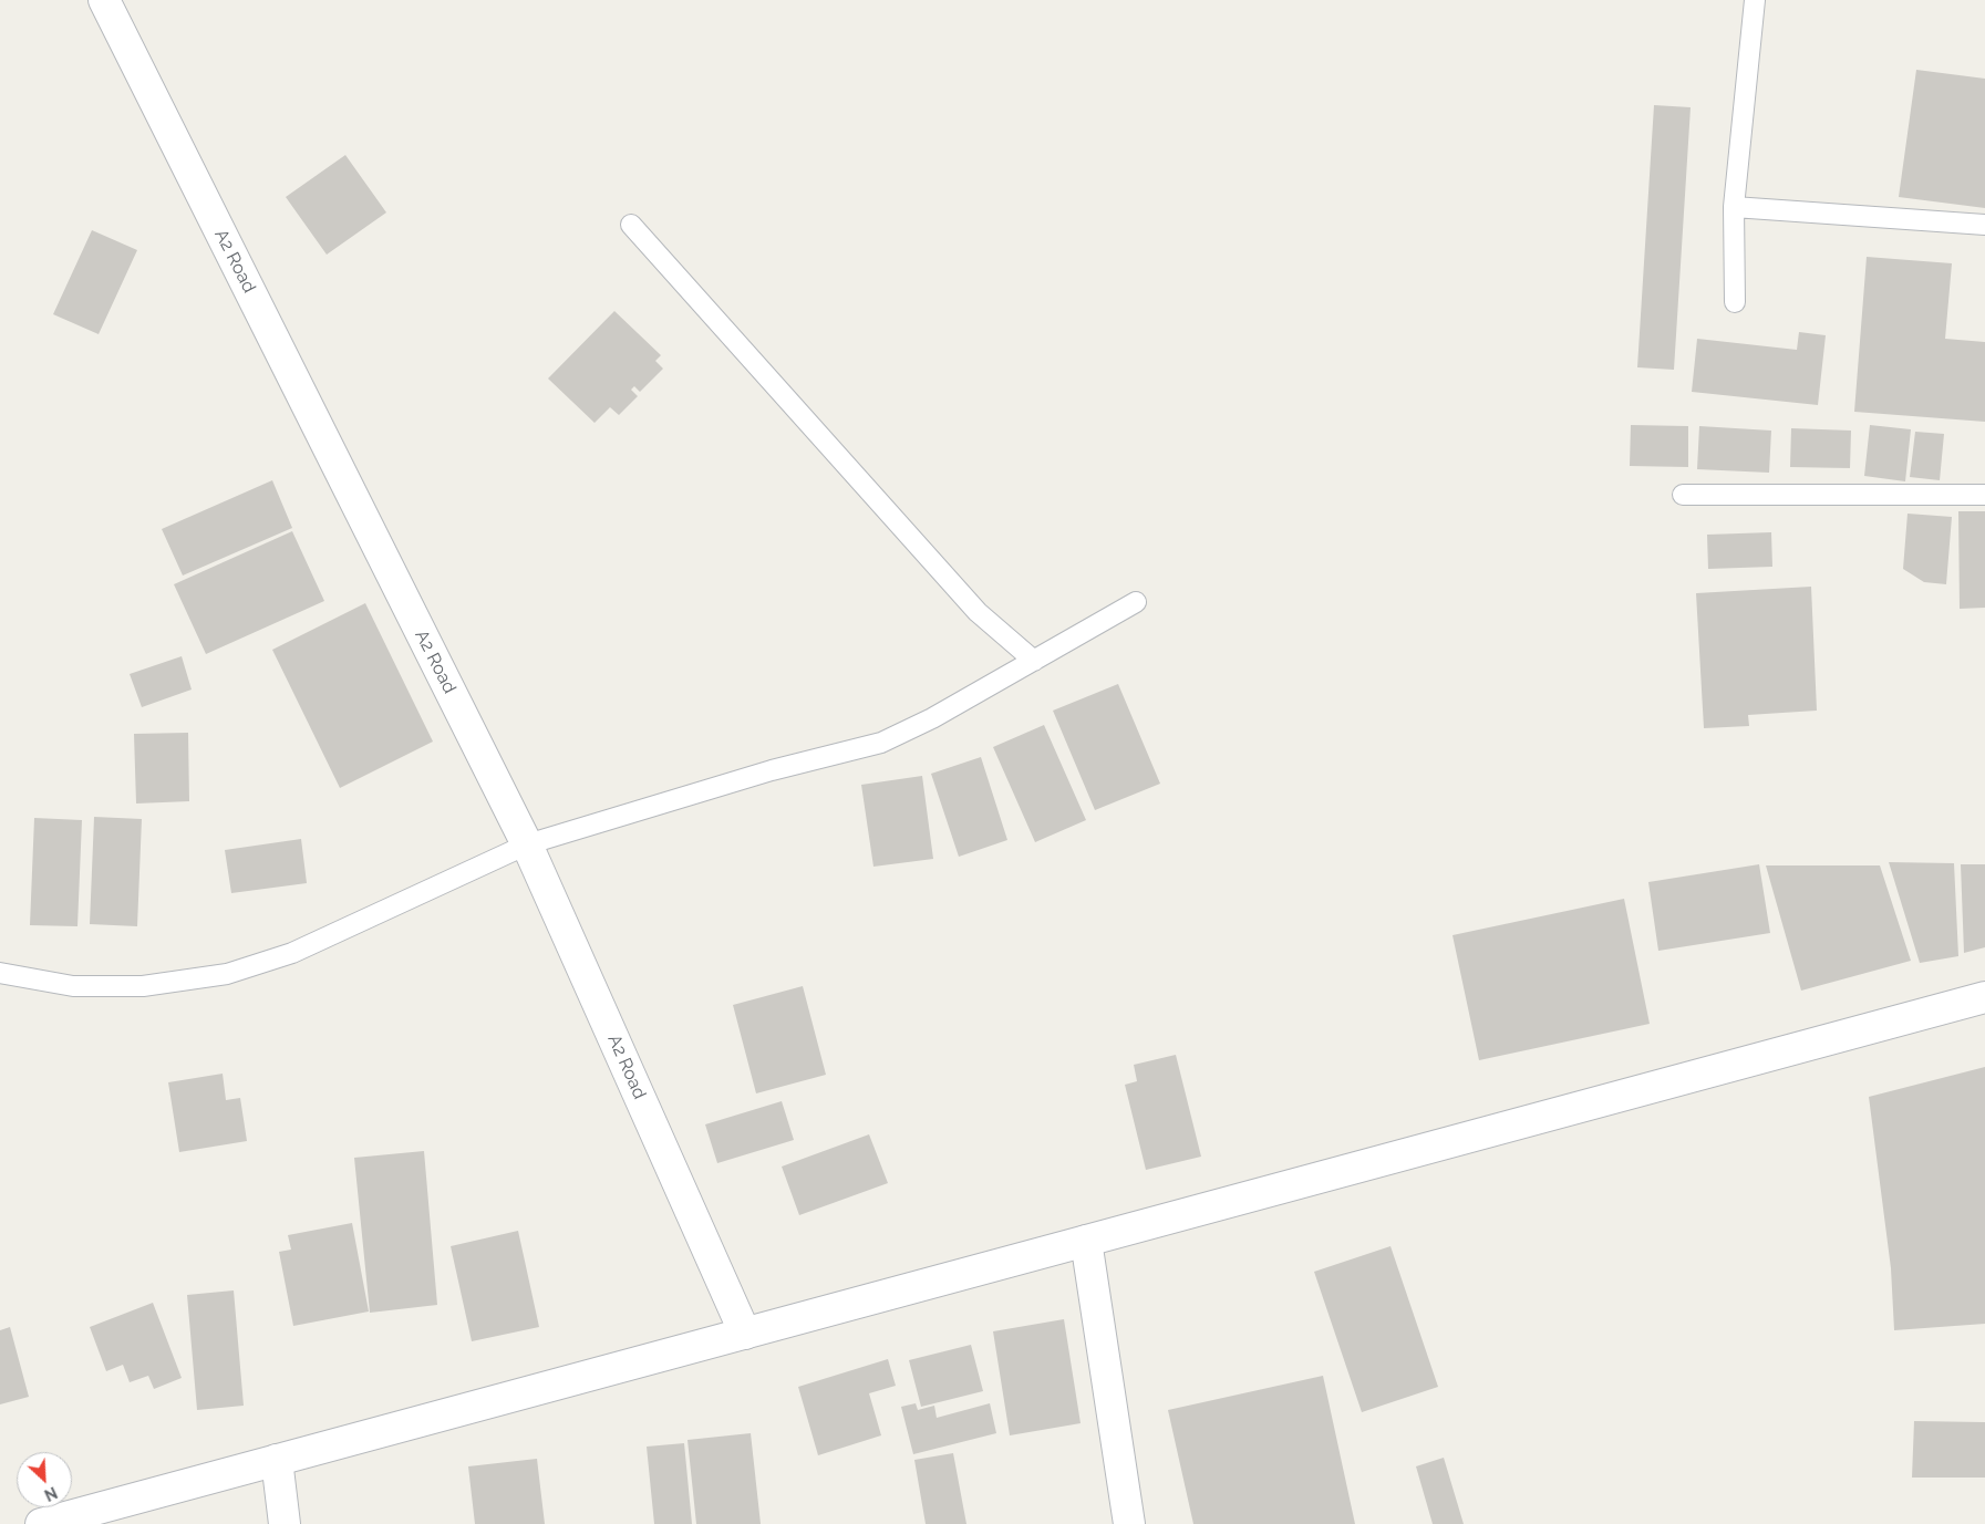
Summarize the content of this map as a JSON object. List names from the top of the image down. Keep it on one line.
{"streets":{"street":["A2 Road"]},"north":"bottom right"}
